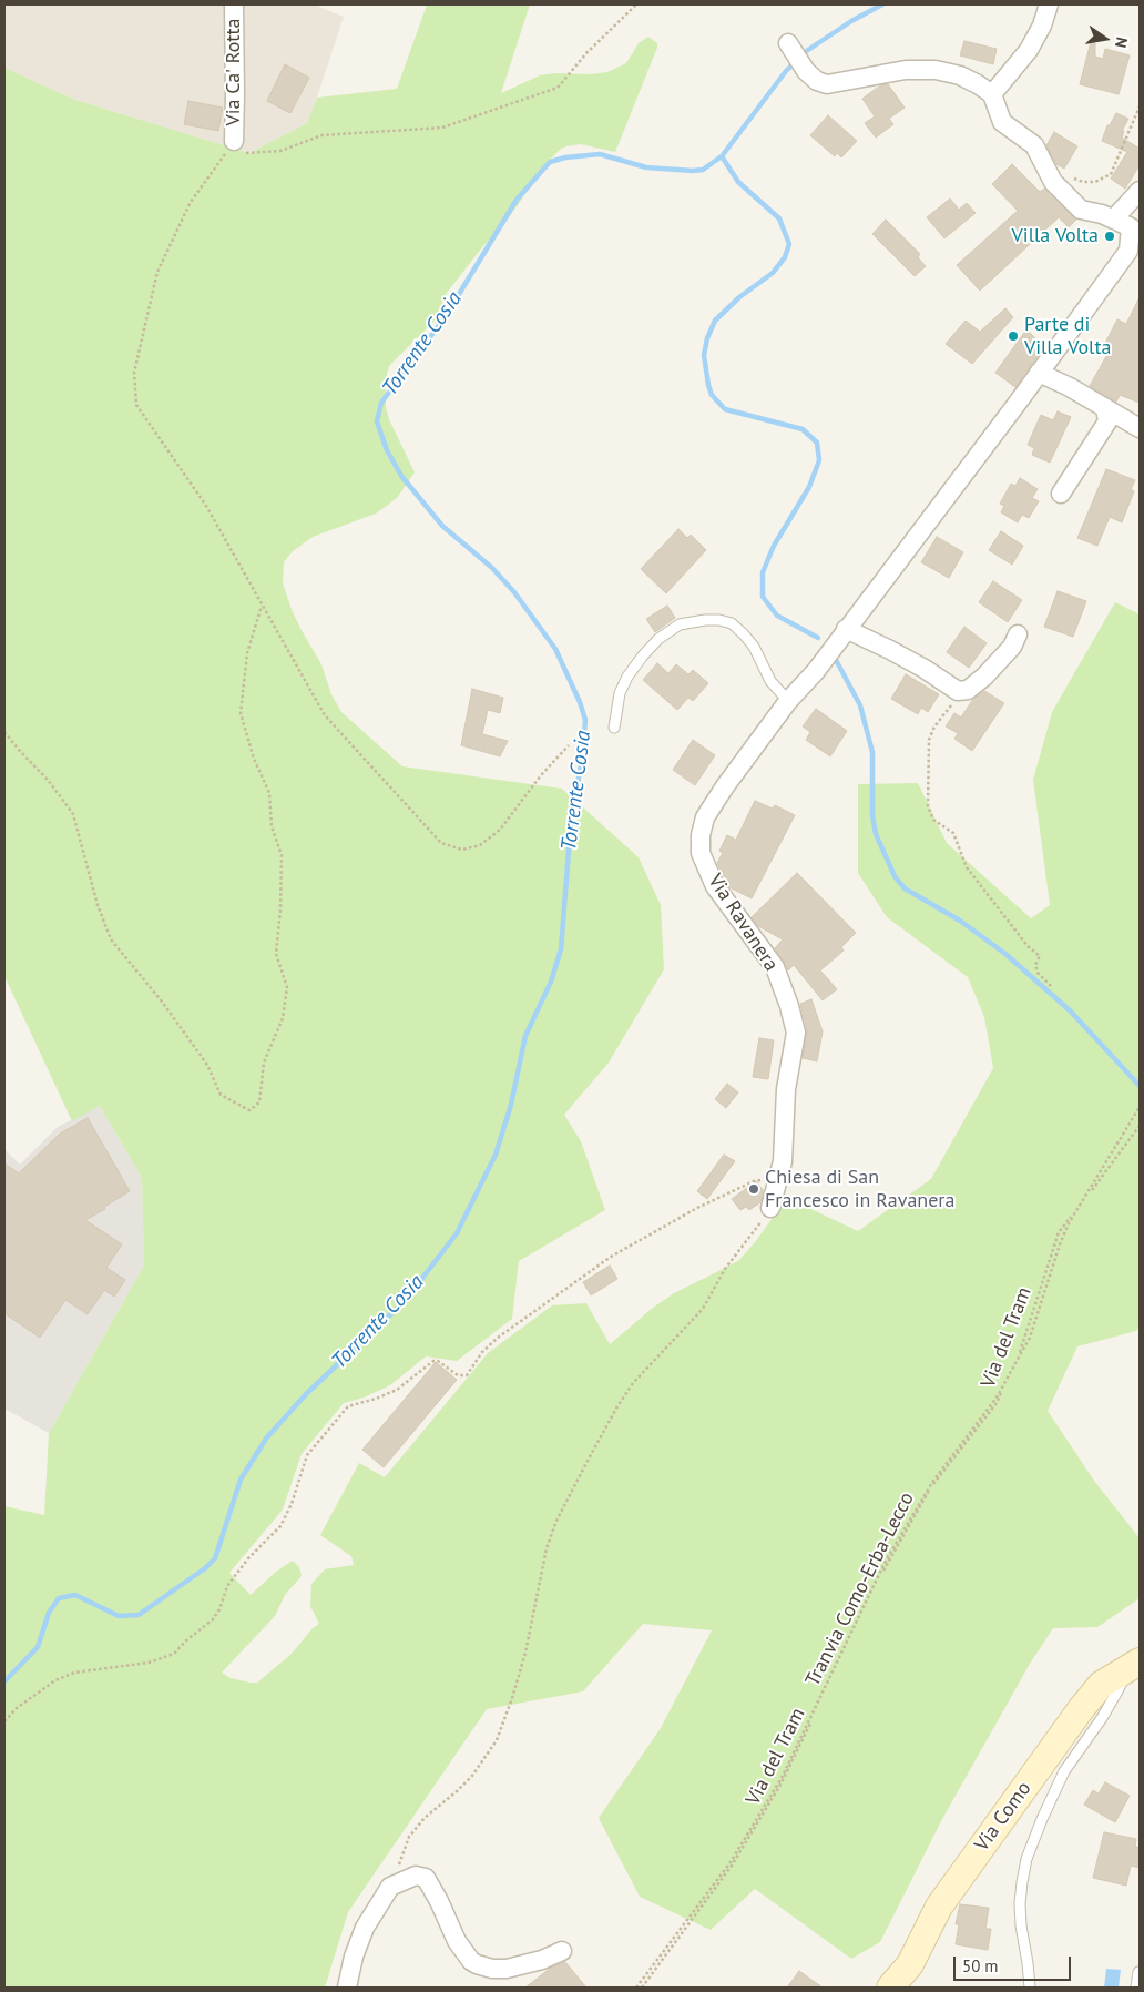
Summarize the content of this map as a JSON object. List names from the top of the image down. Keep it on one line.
{"streets":{"street":["Via Ca' Rotta","Via Ravanera","Via Como"],"path":["Via del Tram","Tranvia Como-Erba-Lecco"]},"water":["Torrente Cosia"],"places":["Villa Volta","Parte di Villa Volta","Chiesa di San Francesco in Ravanera"],"scale_bar":"50 m","north":"right"}
